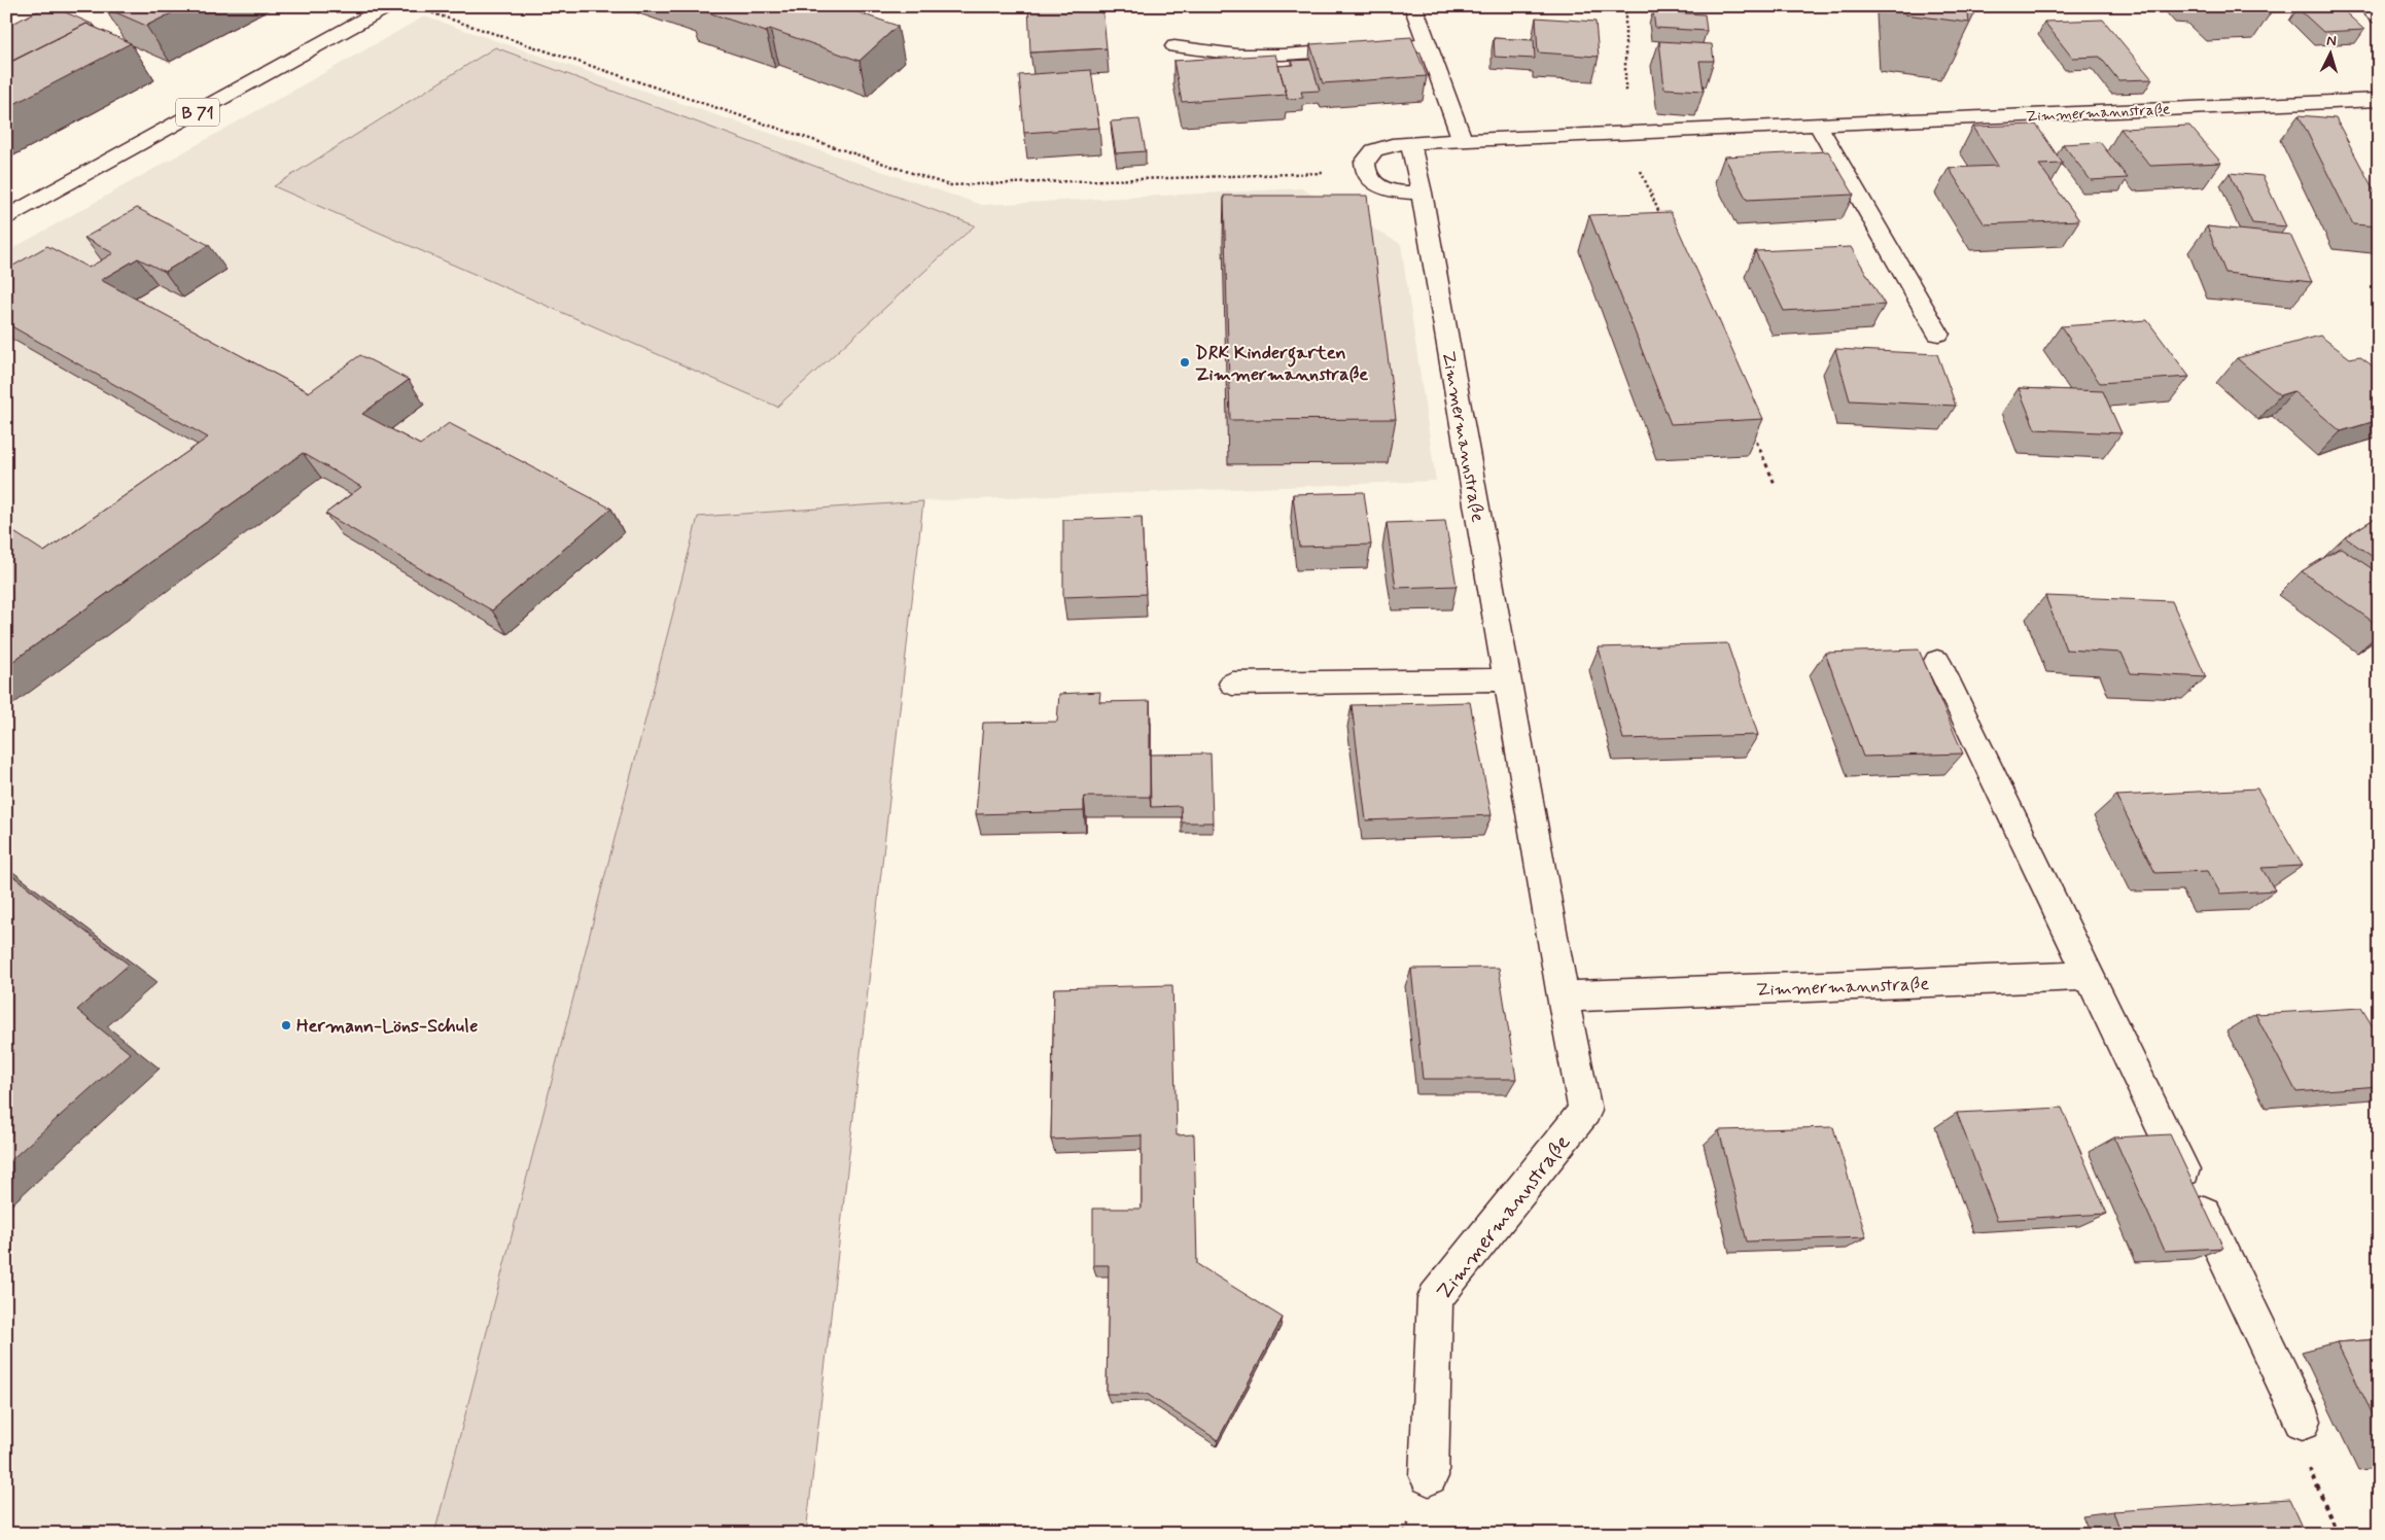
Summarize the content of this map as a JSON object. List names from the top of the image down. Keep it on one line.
{"streets":{"street":["B 71","Zimmermannstraße"]},"places":["DRK Kindergarten Zimmermannstraße","Hermann-Löns-Schule"],"north":"top"}
